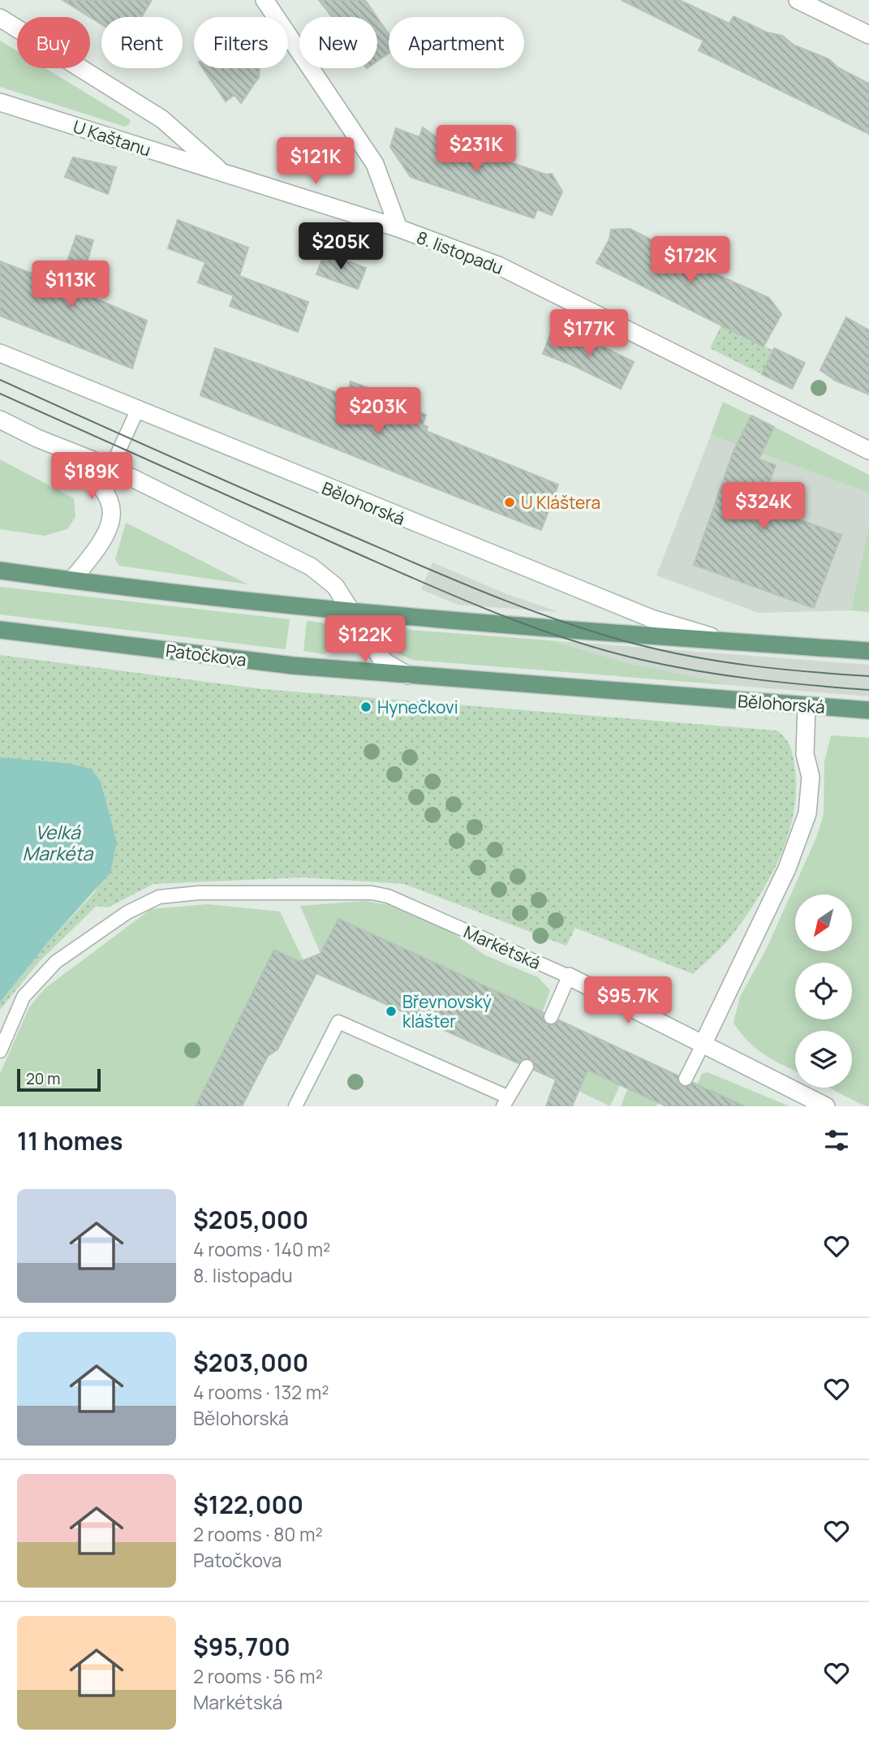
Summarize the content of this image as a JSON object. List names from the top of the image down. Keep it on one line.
{"streets":{"main road":["Bělohorská","Patočkova"],"street":["U Kaštanu","8. listopadu","Markétská"]},"crossings":[["U Kaštanu","8. listopadu"],["Bělohorská","Patočkova"]],"water":["Velká Markéta"],"places":["U Kláštera","Hynečkovi","Břevnovský klášter"],"scale_bar":"20 m","north":"bottom left","page":{"chip":["Buy","Rent","Filters","New","Apartment"],"price":["$231K","$121K","$205K","$172K","$113K","$177K","$203K","$189K","$324K","$122K","$95.7K"],"scale":"20 m","heading":"11 homes","list":[{"name":"$205,000","note":"4 rooms · 140 m² · 8. listopadu"},{"name":"$203,000","note":"4 rooms · 132 m² · Bělohorská"},{"name":"$122,000","note":"2 rooms · 80 m² · Patočkova"},{"name":"$95,700","note":"2 rooms · 56 m² · Markétská"}]}}
